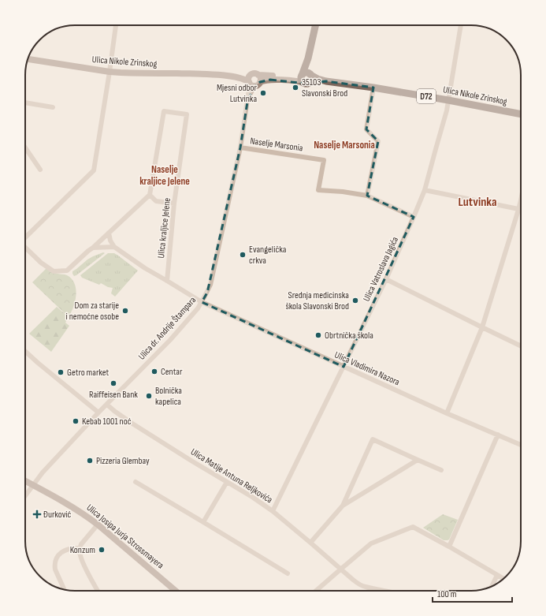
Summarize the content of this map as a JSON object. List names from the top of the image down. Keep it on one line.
{"streets":{"main road":["Ulica Nikole Zrinskog","D72","Ulica Josipa Jurja Strossmayera"],"street":["Naselje Marsonia","Ulica kraljice Jelene","Ulica Vatroslava Jagića","Ulica dr. Andrije Štampara","Ulica Vladimira Nazora","Ulica Matije Antuna Reljkovića"]},"crossings":[["Ulica Nikole Zrinskog","Ulica Vatroslava Jagića"],["Ulica Nikole Zrinskog","Ulica dr. Andrije Štampara"],["Naselje Marsonia","Ulica dr. Andrije Štampara"],["Ulica Vatroslava Jagića","Ulica Vladimira Nazora"],["Ulica Vatroslava Jagića","Ulica Matije Antuna Reljkovića"],["Ulica dr. Andrije Štampara","Ulica Vladimira Nazora"],["Ulica dr. Andrije Štampara","Ulica Matije Antuna Reljkovića"],["Ulica dr. Andrije Štampara","Ulica Josipa Jurja Strossmayera"]],"districts":["Naselje Marsonia","Naselje kraljice Jelene","Lutvinka"],"places":{"other":["35103 Slavonski Brod","Mjesni odbor Lutvinka","Evangelička crkva","Srednja medicinska škola Slavonski Brod","Dom za starije i nemoćne osobe","Obrtnička škola","Centar","Getro market","Raiffeisen Bank","Bolnička kapelica","Kebab 1001 noć","Pizzeria Glembay","Konzum"],"health":["Đurković"]},"scale_bar":"100 m"}
